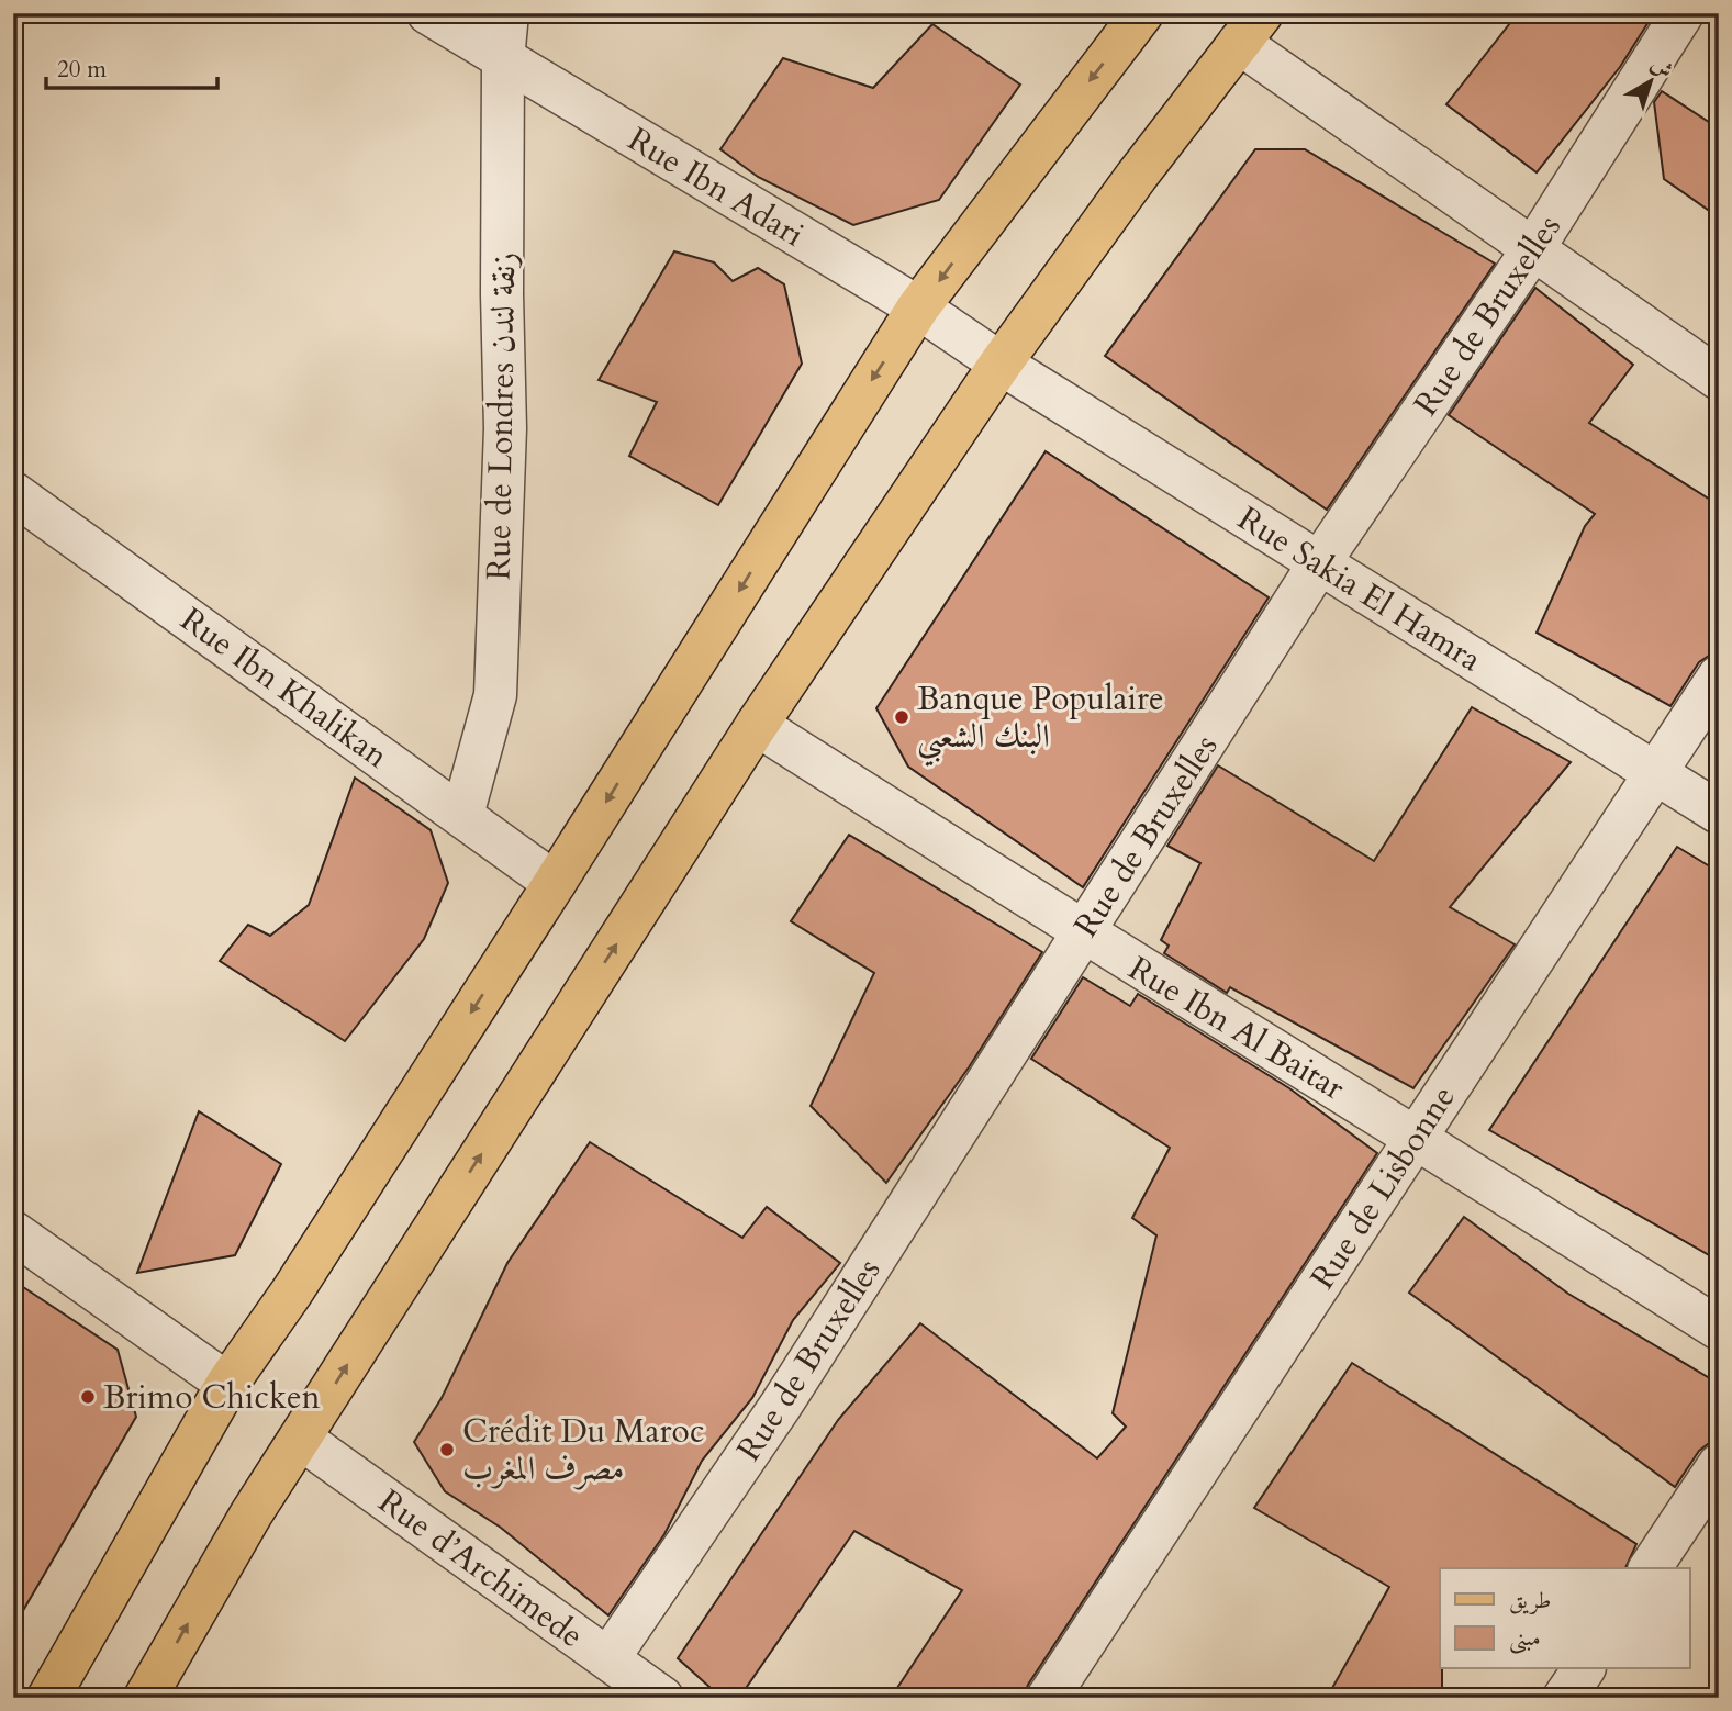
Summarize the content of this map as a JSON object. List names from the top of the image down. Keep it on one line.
{"streets":{"street":["Rue Ibn Adari","Rue de Bruxelles","Rue de Londres زنقة لندن","Rue Sakia El Hamra","Rue Ibn Khalikan","Rue Ibn Al Baitar","Rue de Lisbonne","Rue d’Archimede"]},"crossings":[["Rue Ibn Adari","Rue de Londres زنقة لندن"],["Rue Ibn Adari","Rue Sakia El Hamra"],["Rue de Bruxelles","Rue Sakia El Hamra"],["Rue de Bruxelles","Rue Ibn Al Baitar"],["Rue de Bruxelles","Rue d’Archimede"],["Rue de Londres زنقة لندن","Rue Ibn Khalikan"],["Rue Sakia El Hamra","Rue de Lisbonne"],["Rue Ibn Al Baitar","Rue de Lisbonne"]],"places":["Banque Populaire البنك الشعبي","Brimo Chicken","Crédit Du Maroc مصرف المغرب"],"legend":["طريق","مبنى"],"scale_bar":"20 m","north":"top right"}
